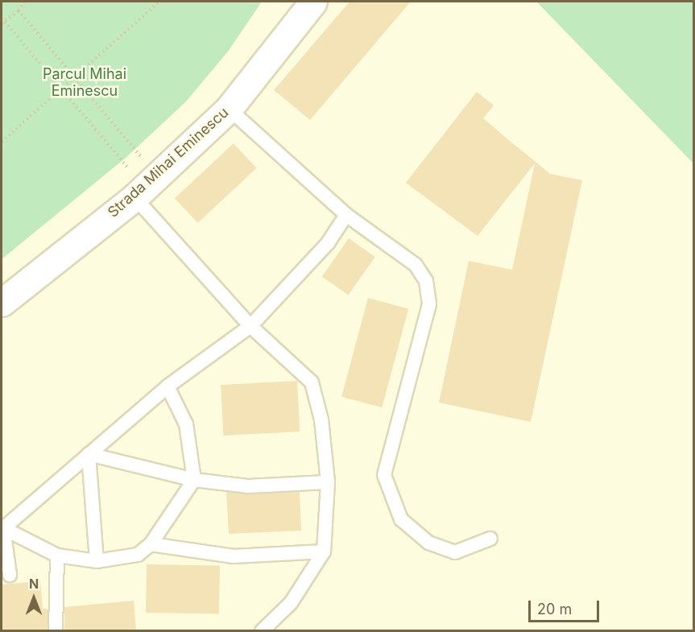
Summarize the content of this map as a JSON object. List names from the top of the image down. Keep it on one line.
{"streets":{"main road":["Strada Mihai Eminescu"]},"parks":["Parcul Mihai Eminescu"],"scale_bar":"20 m","north":"top"}
